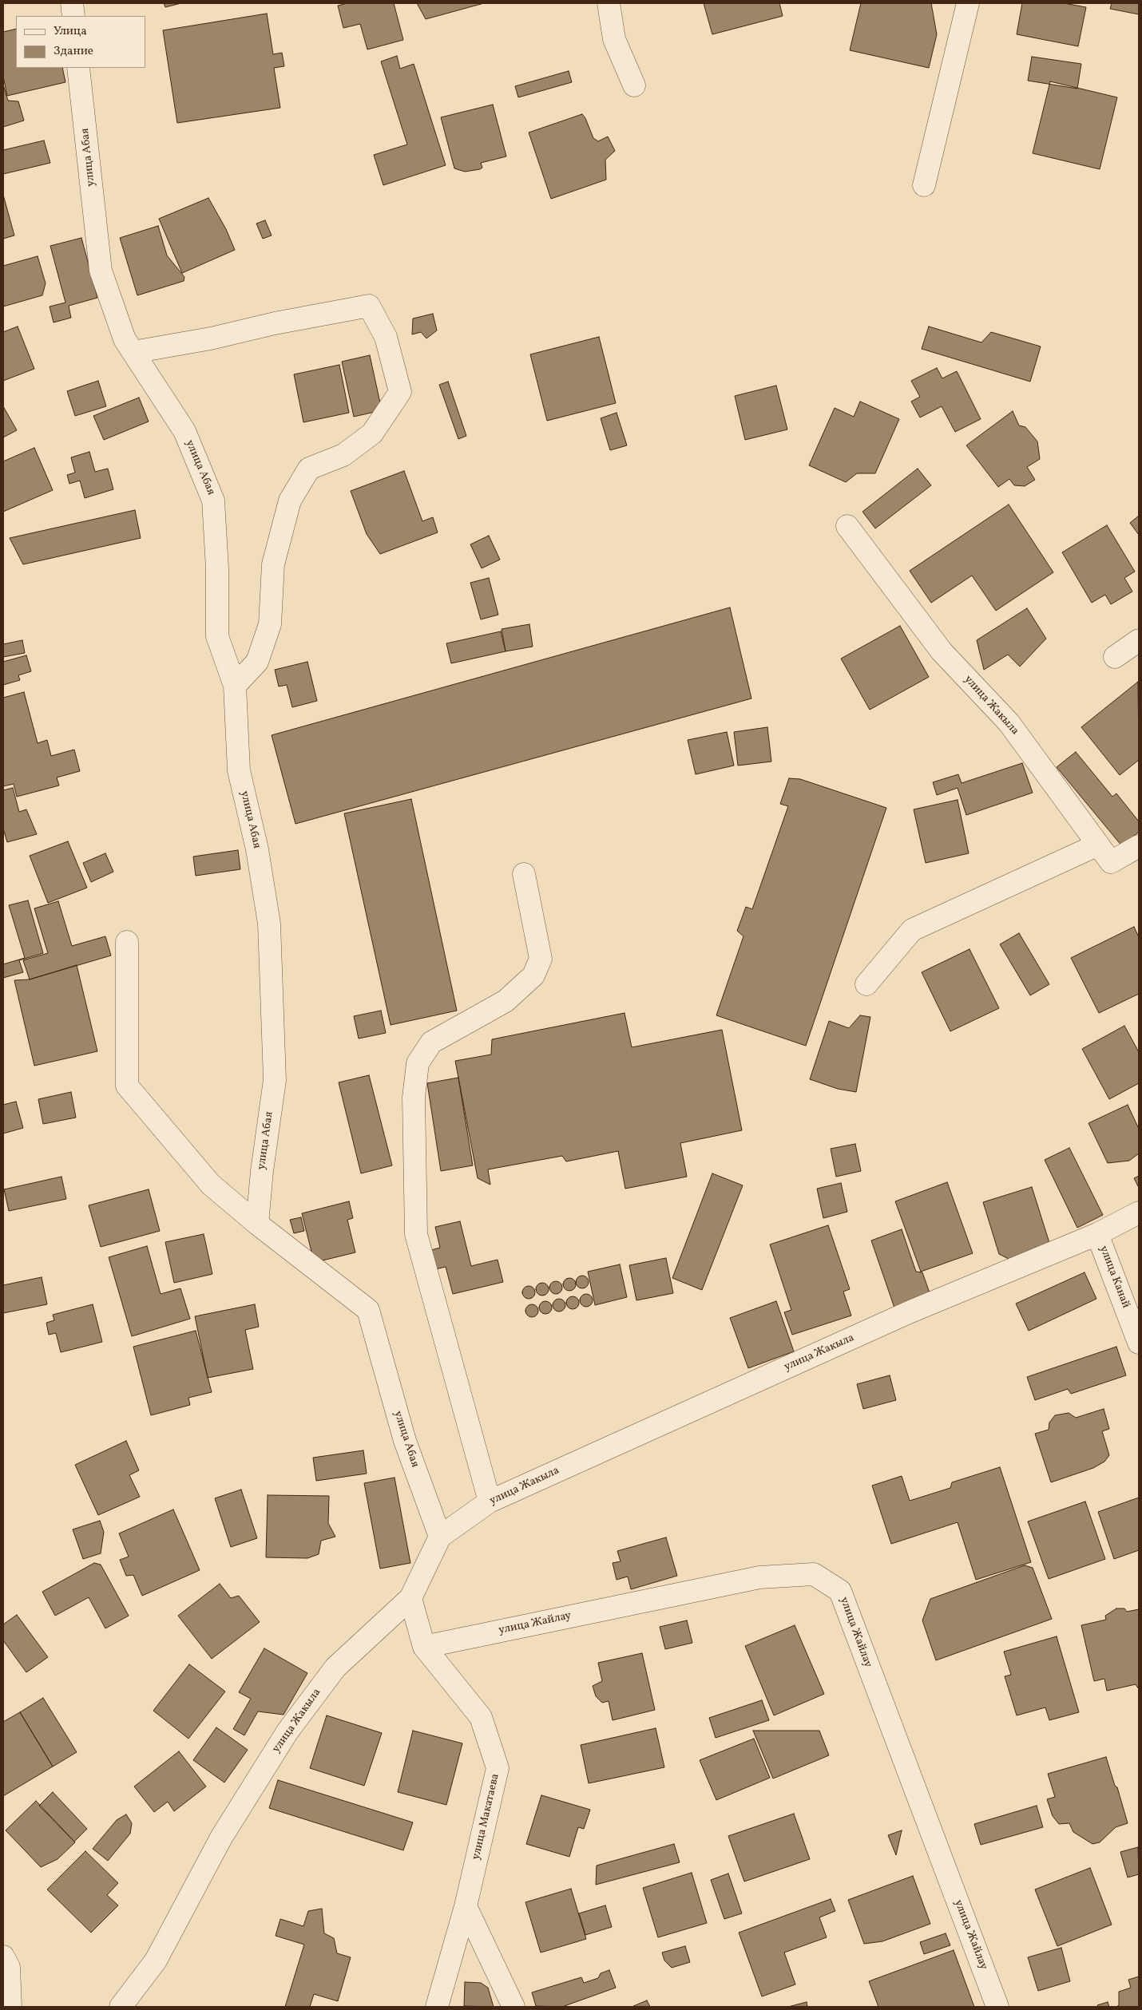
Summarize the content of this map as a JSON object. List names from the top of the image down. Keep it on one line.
{"streets":{"street":["улица Абая","улица Жакыла","улица Канай","улица Жайлау","улица Макатаева"]},"crossings":[["улица Абая","улица Жакыла"],["улица Жакыла","улица Канай"],["улица Жакыла","улица Макатаева"],["улица Жайлау","улица Макатаева"]],"legend":["Улица","Здание"]}
